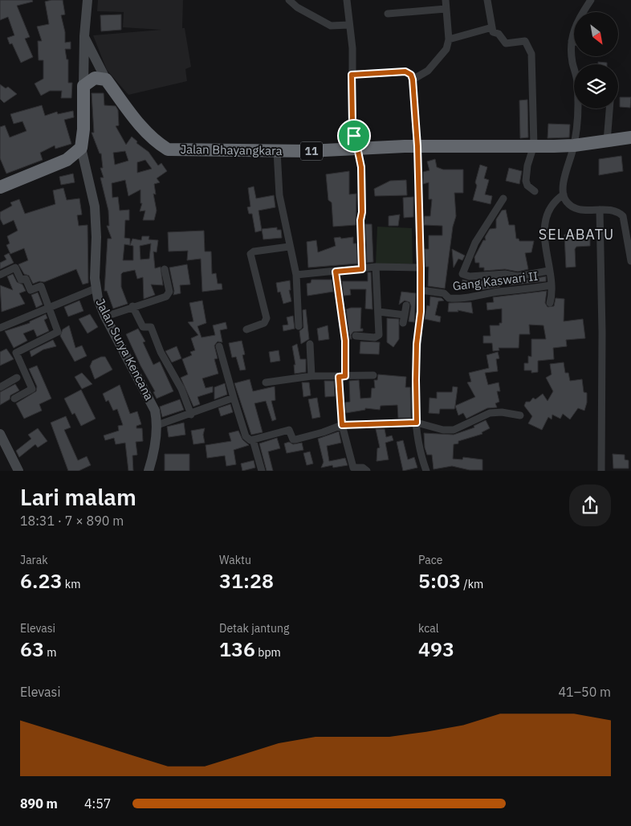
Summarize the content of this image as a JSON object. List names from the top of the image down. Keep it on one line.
{"streets":{"highway":["Jalan Bhayangkara","11","Jalan Surya Kencana"],"street":["Gang Kaswari II"]},"districts":["SELABATU"],"north":"bottom right","page":{"heading":["Lari malam","18:31 · 7 × 890 m"],"stats":[["Jarak","6.23 km"],["Waktu","31:28"],["Pace","5:03 /km"],["Elevasi","63 m"],["Detak jantung","136 bpm"],["kcal","493"]],"chart":["Elevasi","41–50 m"],"list":[{"name":"890 m","note":"4:57"}]}}
